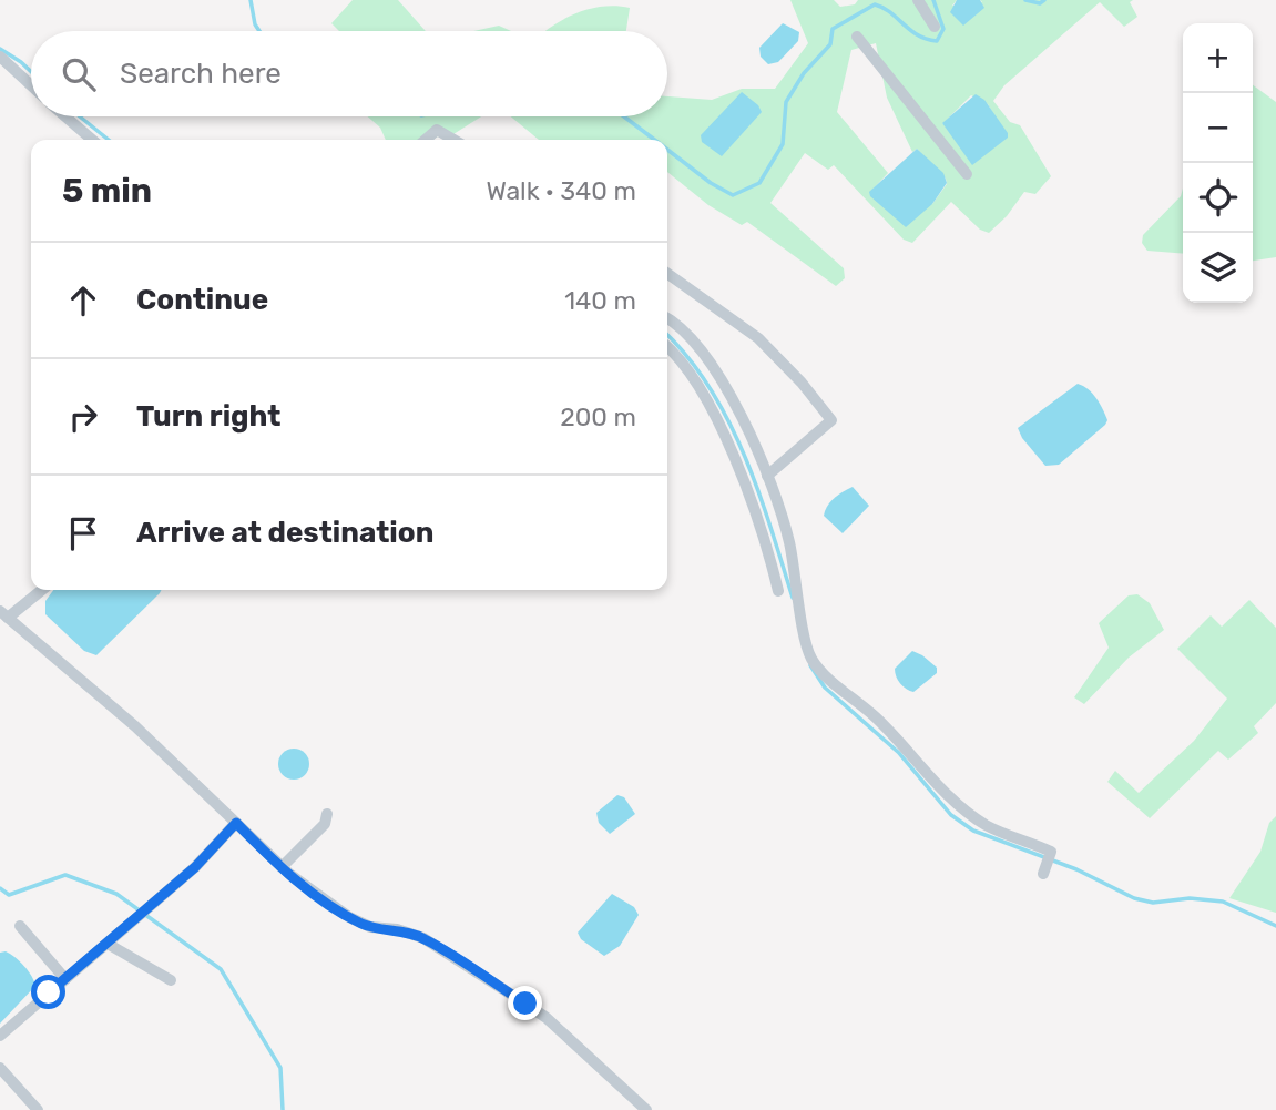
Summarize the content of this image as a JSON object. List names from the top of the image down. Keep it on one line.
{"page":{"map_buttons":["+","−"],"search":"Search here","heading":["5 min","Walk · 340 m"],"list":[["Continue","140 m"],["Turn right","200 m"],"Arrive at destination"]}}
